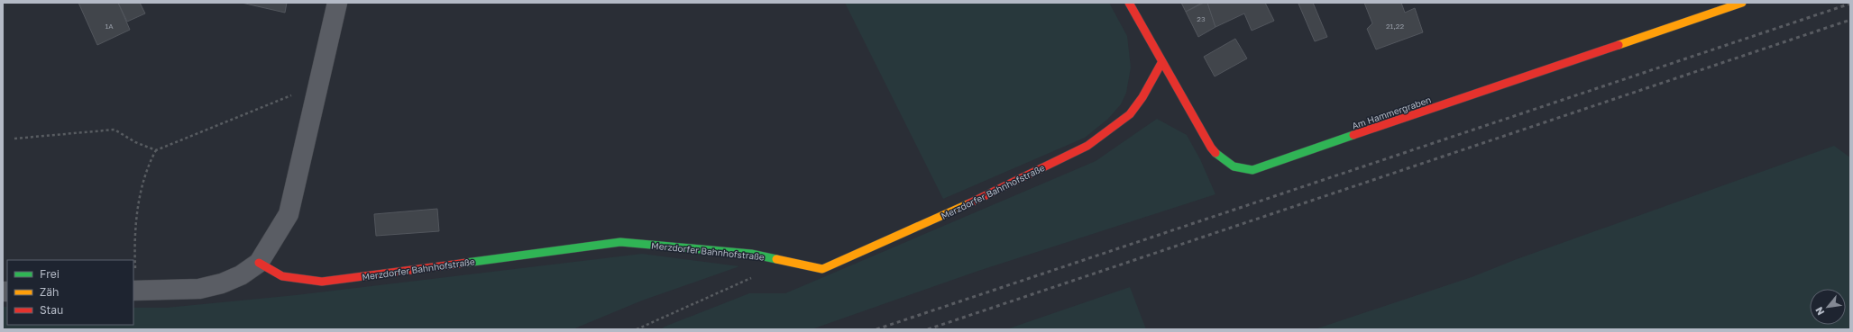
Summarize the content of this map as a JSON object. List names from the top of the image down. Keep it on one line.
{"streets":{"street":["Am Hammergraben","Merzdorfer Bahnhofstraße"]},"crossings":[["Am Hammergraben","Merzdorfer Bahnhofstraße"]],"house_numbers":["23","1A","21,22"],"legend":["Frei","Zäh","Stau"],"north":"bottom left"}
